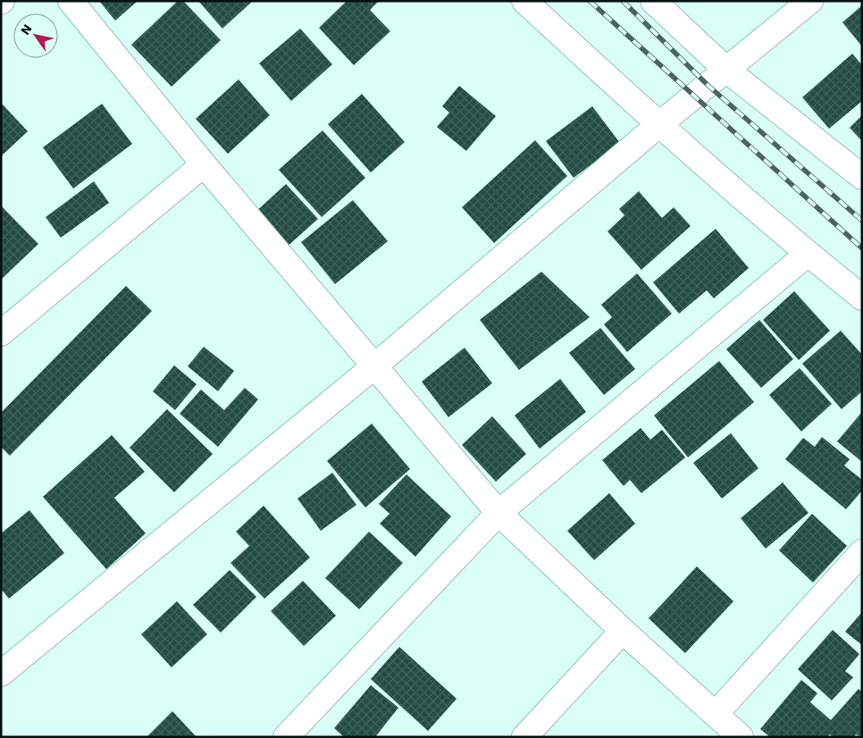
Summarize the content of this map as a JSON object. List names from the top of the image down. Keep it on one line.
{"north":"top left"}
